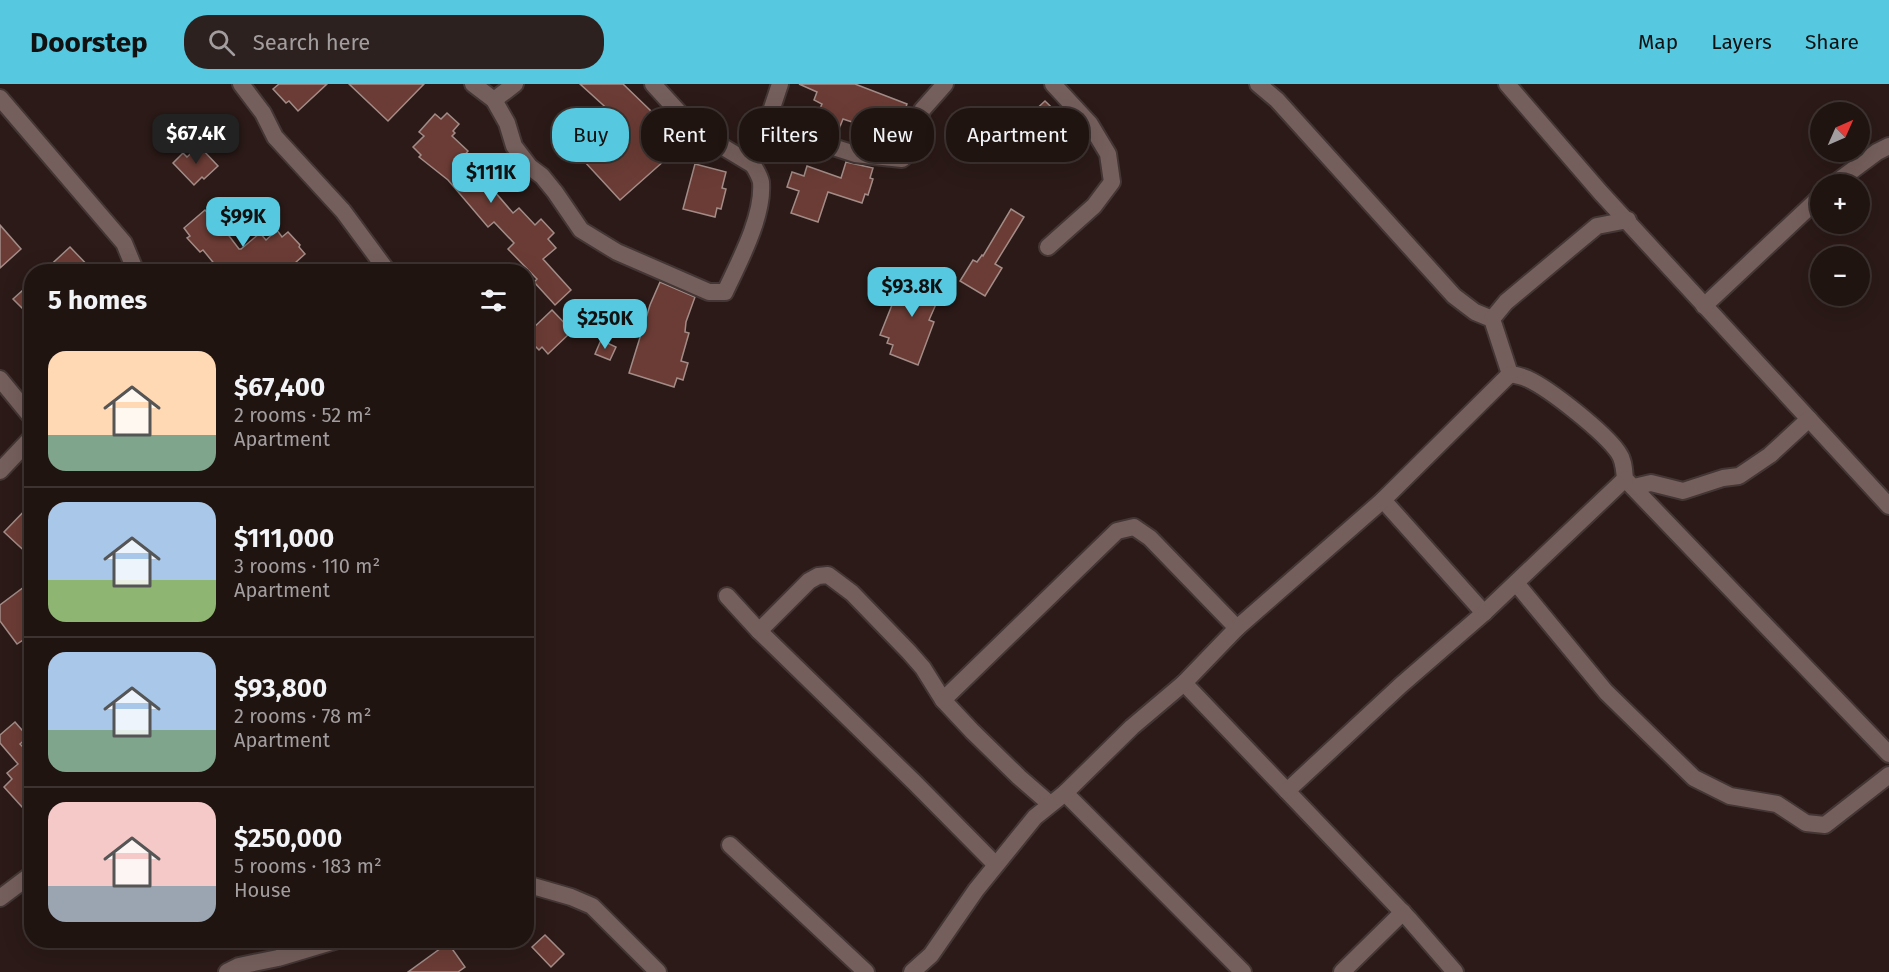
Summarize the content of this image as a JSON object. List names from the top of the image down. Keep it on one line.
{"north":"top right","page":{"header":"Doorstep","search":"Search here","nav":["Map","Layers","Share"],"map_buttons":["+","−"],"chip":["Buy","Rent","Filters","New","Apartment"],"price":["$67.4K","$111K","$99K","$93.8K","$250K"],"heading":"5 homes","list":[{"name":"$67,400","note":"2 rooms · 52 m² · Apartment"},{"name":"$111,000","note":"3 rooms · 110 m² · Apartment"},{"name":"$93,800","note":"2 rooms · 78 m² · Apartment"},{"name":"$250,000","note":"5 rooms · 183 m² · House"}]}}
